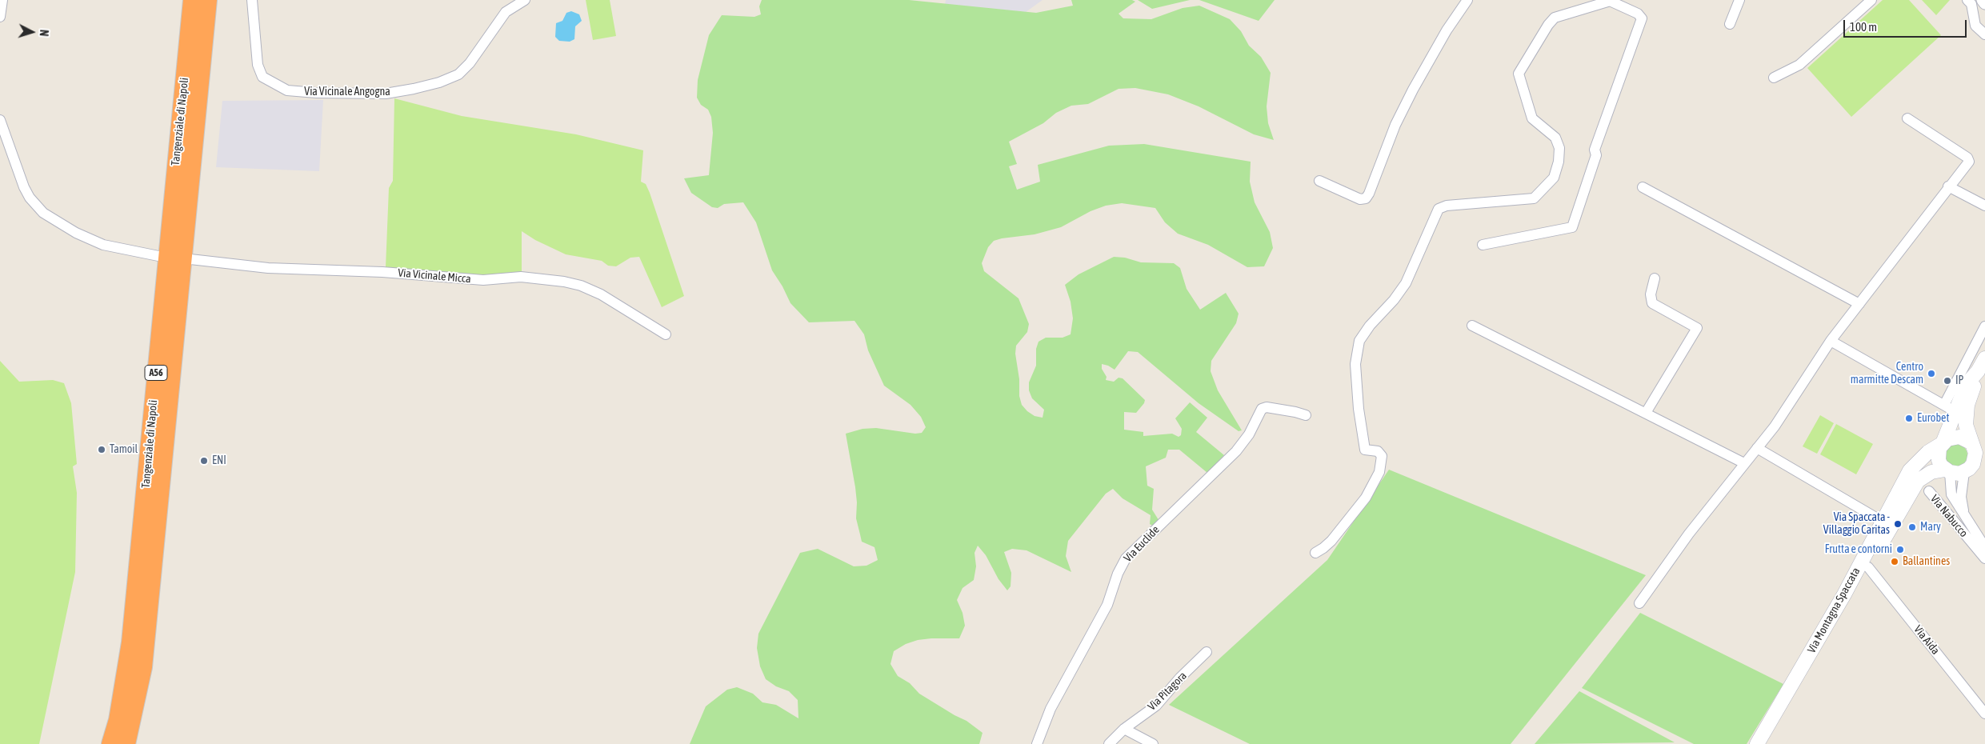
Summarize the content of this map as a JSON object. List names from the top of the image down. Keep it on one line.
{"streets":{"highway":["Tangenziale di Napoli","A56"],"main road":["Via Montagna Spaccata"],"street":["Via Vicinale Angogna","Via Vicinale Micca","Via Nabucco","Via Euclide","Via Aida","Via Pitagora"]},"crossings":[["Via Nabucco","Via Montagna Spaccata"],["Via Montagna Spaccata","Via Aida"]],"places":["Centro marmitte Descam","IP","Eurobet","Tamoil","ENI","Via Spaccata - Villaggio Caritas","Mary","Frutta e contorni","Ballantines"],"scale_bar":"100 m","north":"right"}
